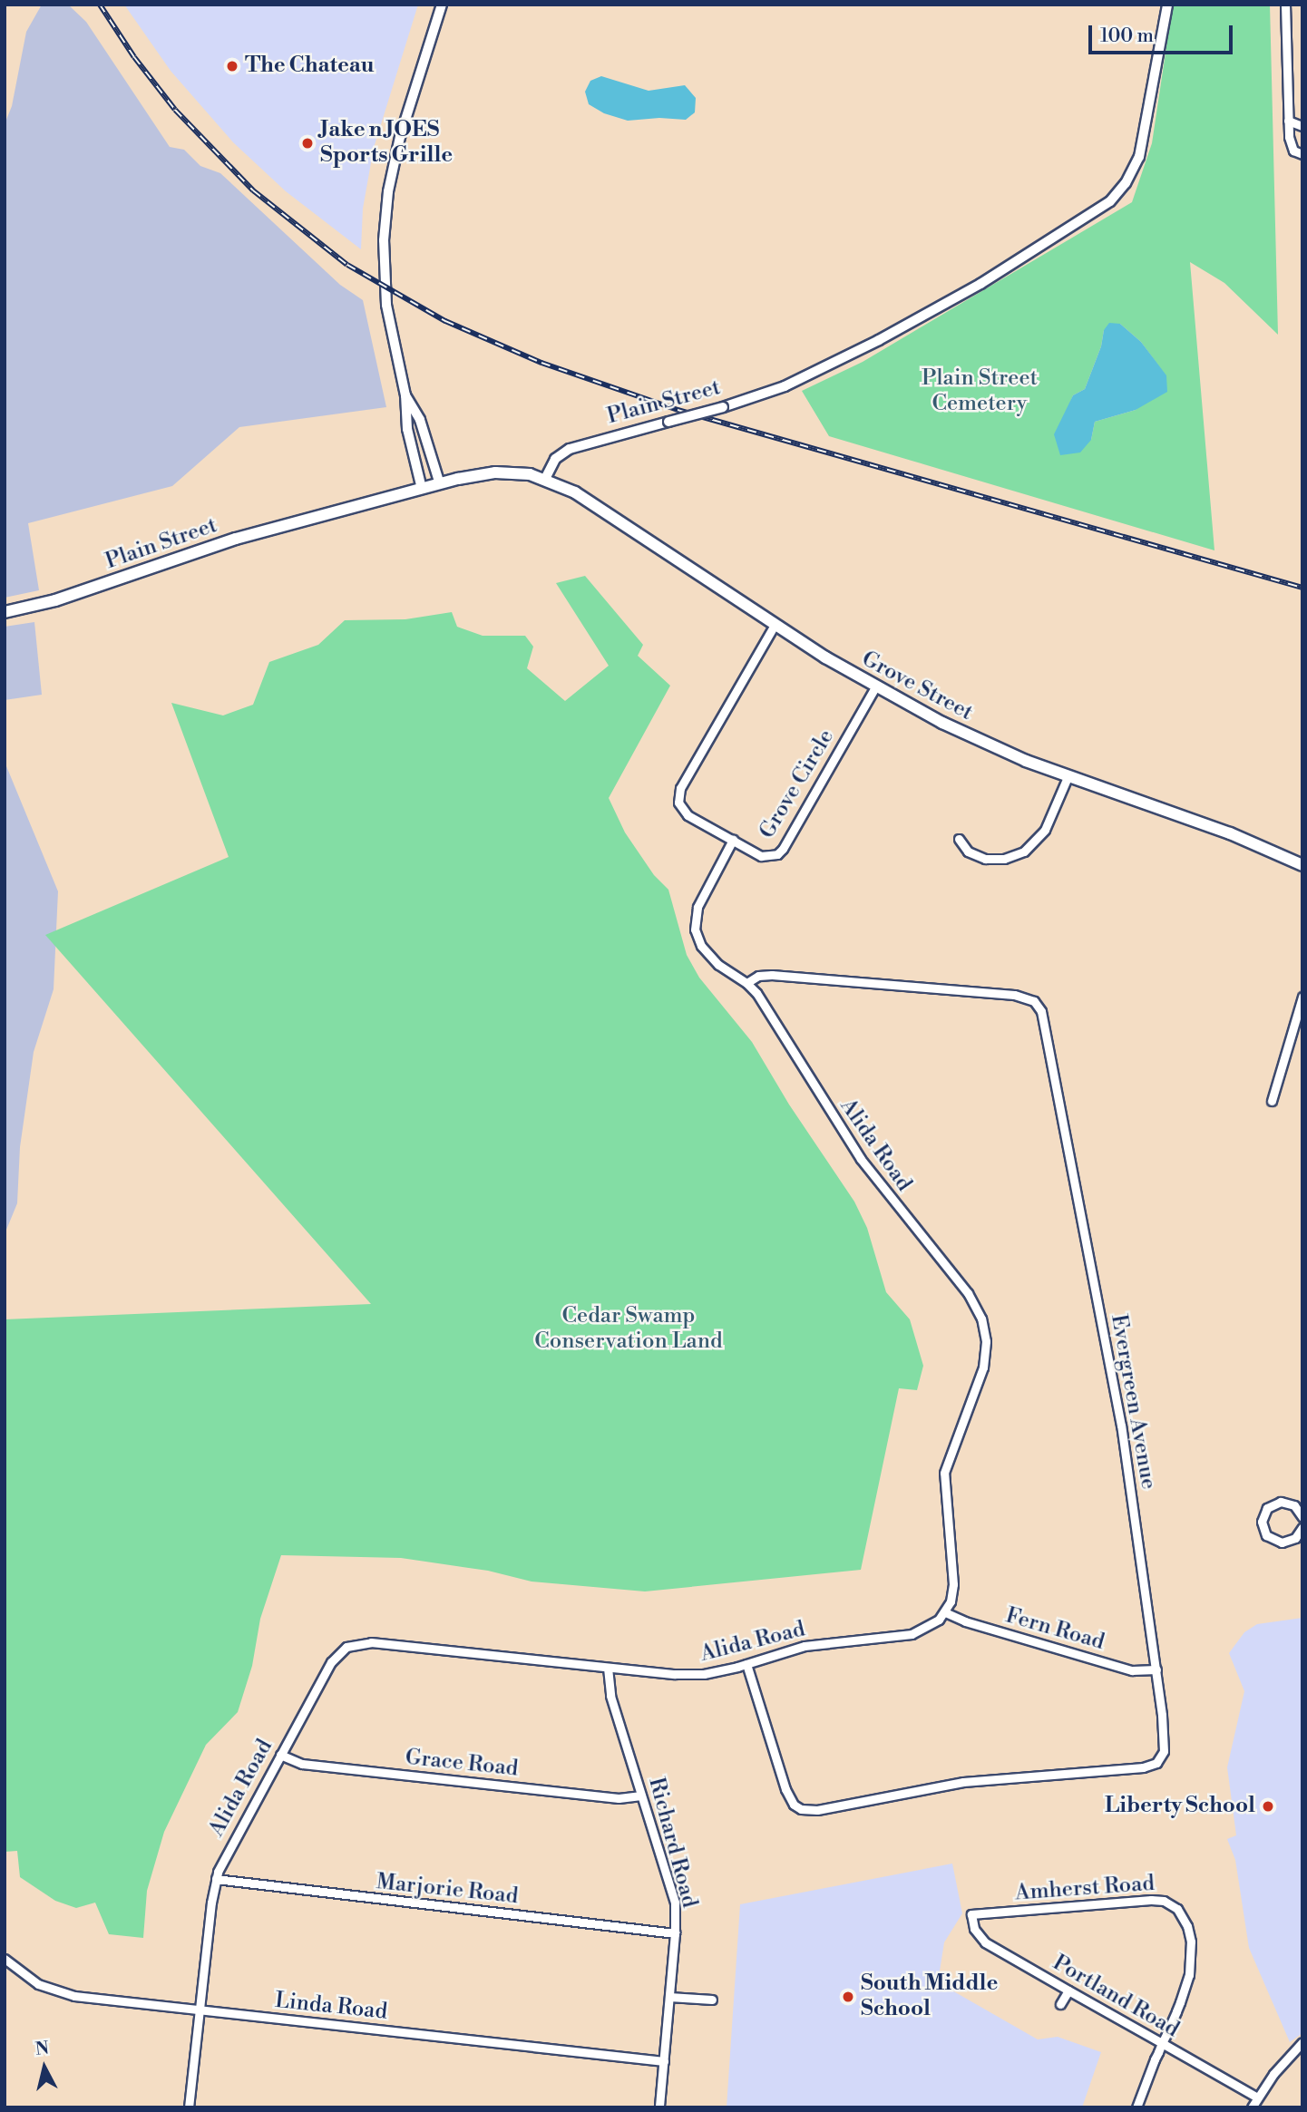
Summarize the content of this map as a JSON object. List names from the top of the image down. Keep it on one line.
{"streets":{"main road":["Plain Street","Grove Street"],"street":["Grove Circle","Alida Road","Evergreen Avenue","Fern Road","Grace Road","Richard Road","Amherst Road","Marjorie Road","Portland Road","Linda Road"]},"crossings":[["Plain Street","Grove Street"],["Grove Street","Grove Circle"],["Alida Road","Evergreen Avenue"],["Alida Road","Fern Road"],["Alida Road","Grace Road"],["Alida Road","Richard Road"],["Alida Road","Marjorie Road"],["Alida Road","Linda Road"],["Evergreen Avenue","Fern Road"],["Grace Road","Richard Road"],["Richard Road","Marjorie Road"],["Richard Road","Linda Road"],["Amherst Road","Portland Road"]],"parks":["Plain Street Cemetery","Cedar Swamp Conservation Land"],"places":["The Chateau","Jake n JOES Sports Grille","Liberty School","South Middle School"],"scale_bar":"100 m","north":"top"}
